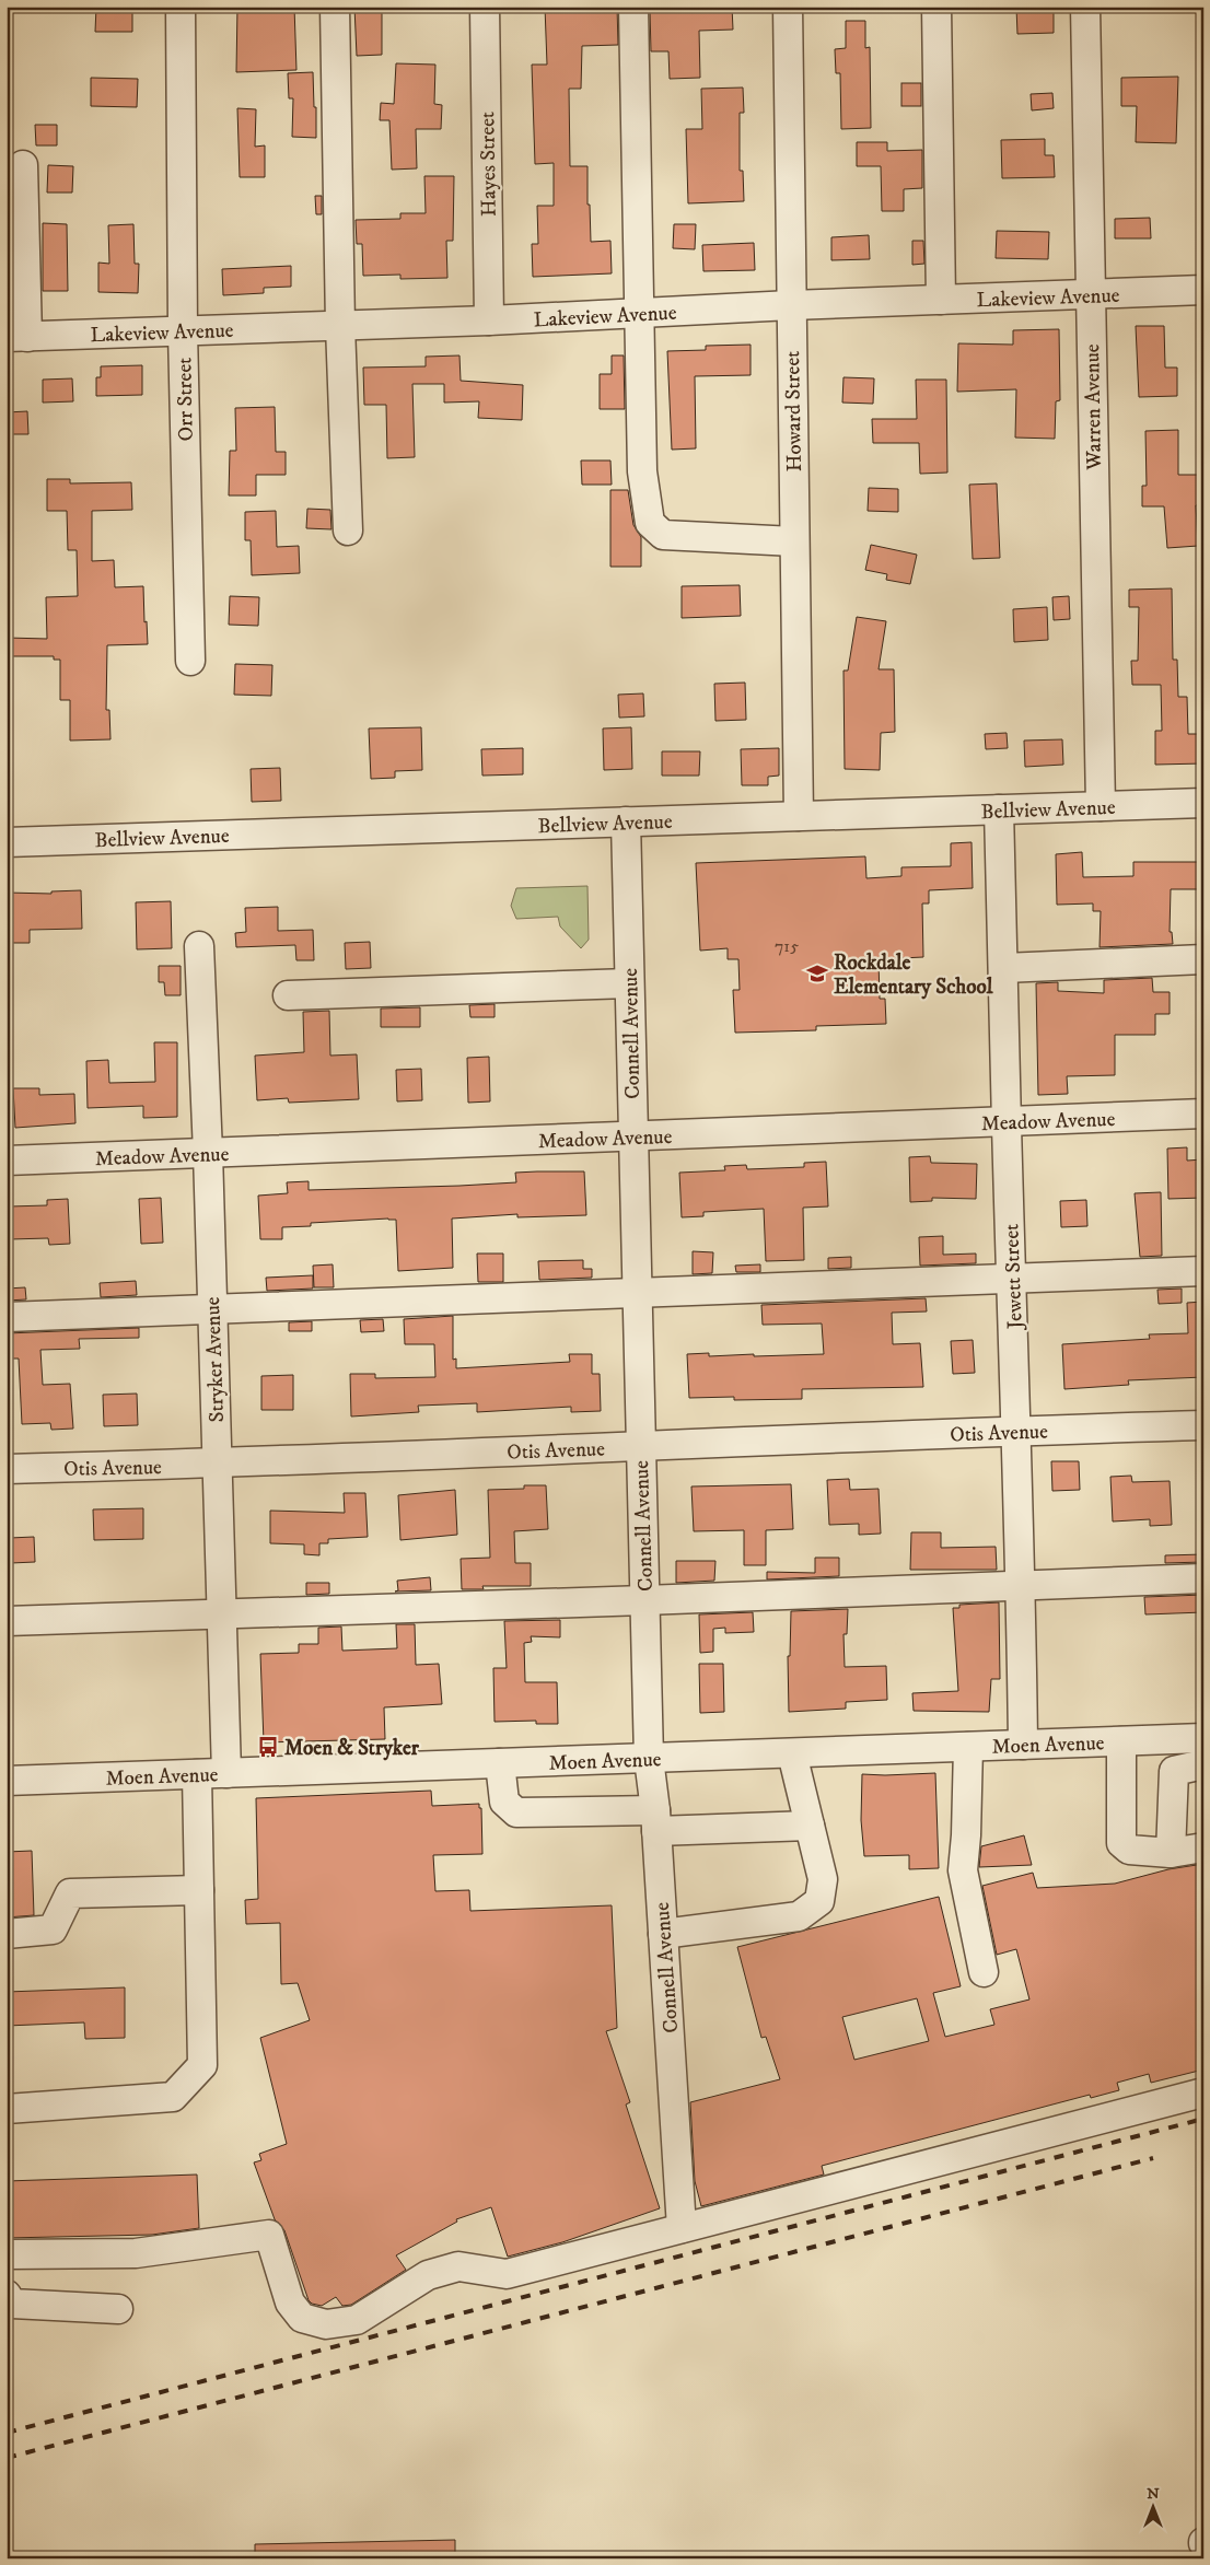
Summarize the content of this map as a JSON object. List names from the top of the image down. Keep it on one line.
{"streets":{"street":["Hayes Street","Lakeview Avenue","Orr Street","Warren Avenue","Howard Street","Bellview Avenue","Connell Avenue","Meadow Avenue","Jewett Street","Stryker Avenue","Otis Avenue","Moen Avenue"]},"crossings":[["Hayes Street","Lakeview Avenue"],["Lakeview Avenue","Orr Street"],["Lakeview Avenue","Warren Avenue"],["Lakeview Avenue","Howard Street"],["Warren Avenue","Bellview Avenue"],["Howard Street","Bellview Avenue"],["Bellview Avenue","Connell Avenue"],["Bellview Avenue","Jewett Street"],["Connell Avenue","Meadow Avenue"],["Connell Avenue","Otis Avenue"],["Connell Avenue","Moen Avenue"],["Meadow Avenue","Jewett Street"],["Meadow Avenue","Stryker Avenue"],["Jewett Street","Otis Avenue"],["Jewett Street","Moen Avenue"],["Stryker Avenue","Otis Avenue"],["Stryker Avenue","Moen Avenue"]],"places":{"school or university":["Rockdale Elementary School"],"bus stop":["Moen & Stryker"]},"house_numbers":["715"],"north":"top"}
